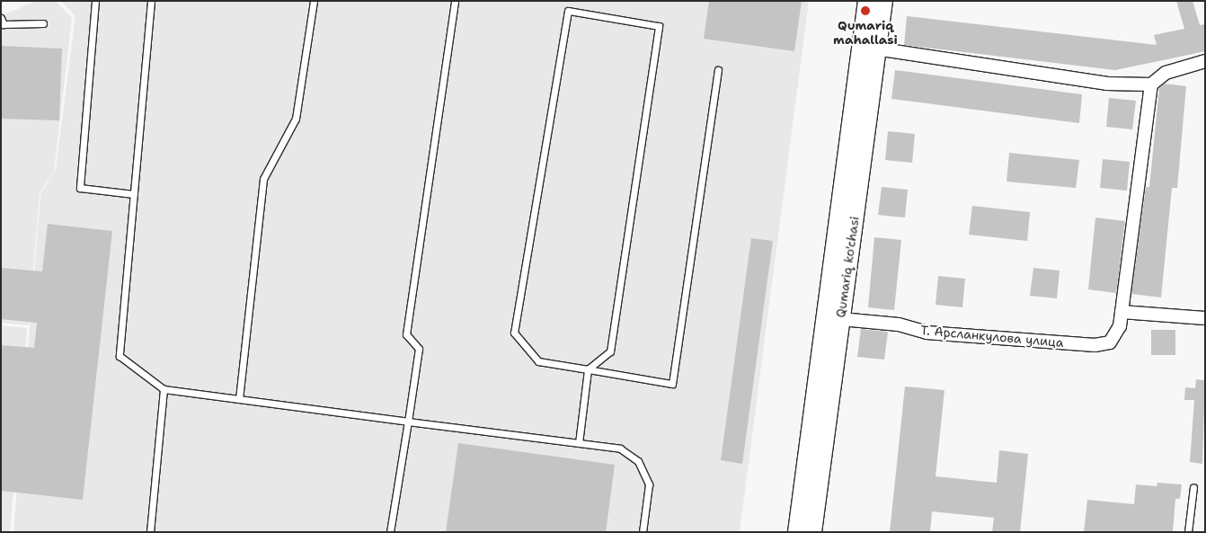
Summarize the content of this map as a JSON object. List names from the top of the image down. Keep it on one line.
{"streets":{"main road":["Qumariq ko'chasi"],"street":["Т. Арсланкулова улица"]},"crossings":[["Qumariq ko'chasi","Т. Арсланкулова улица"]],"places":["Qumariq mahallasi"]}
